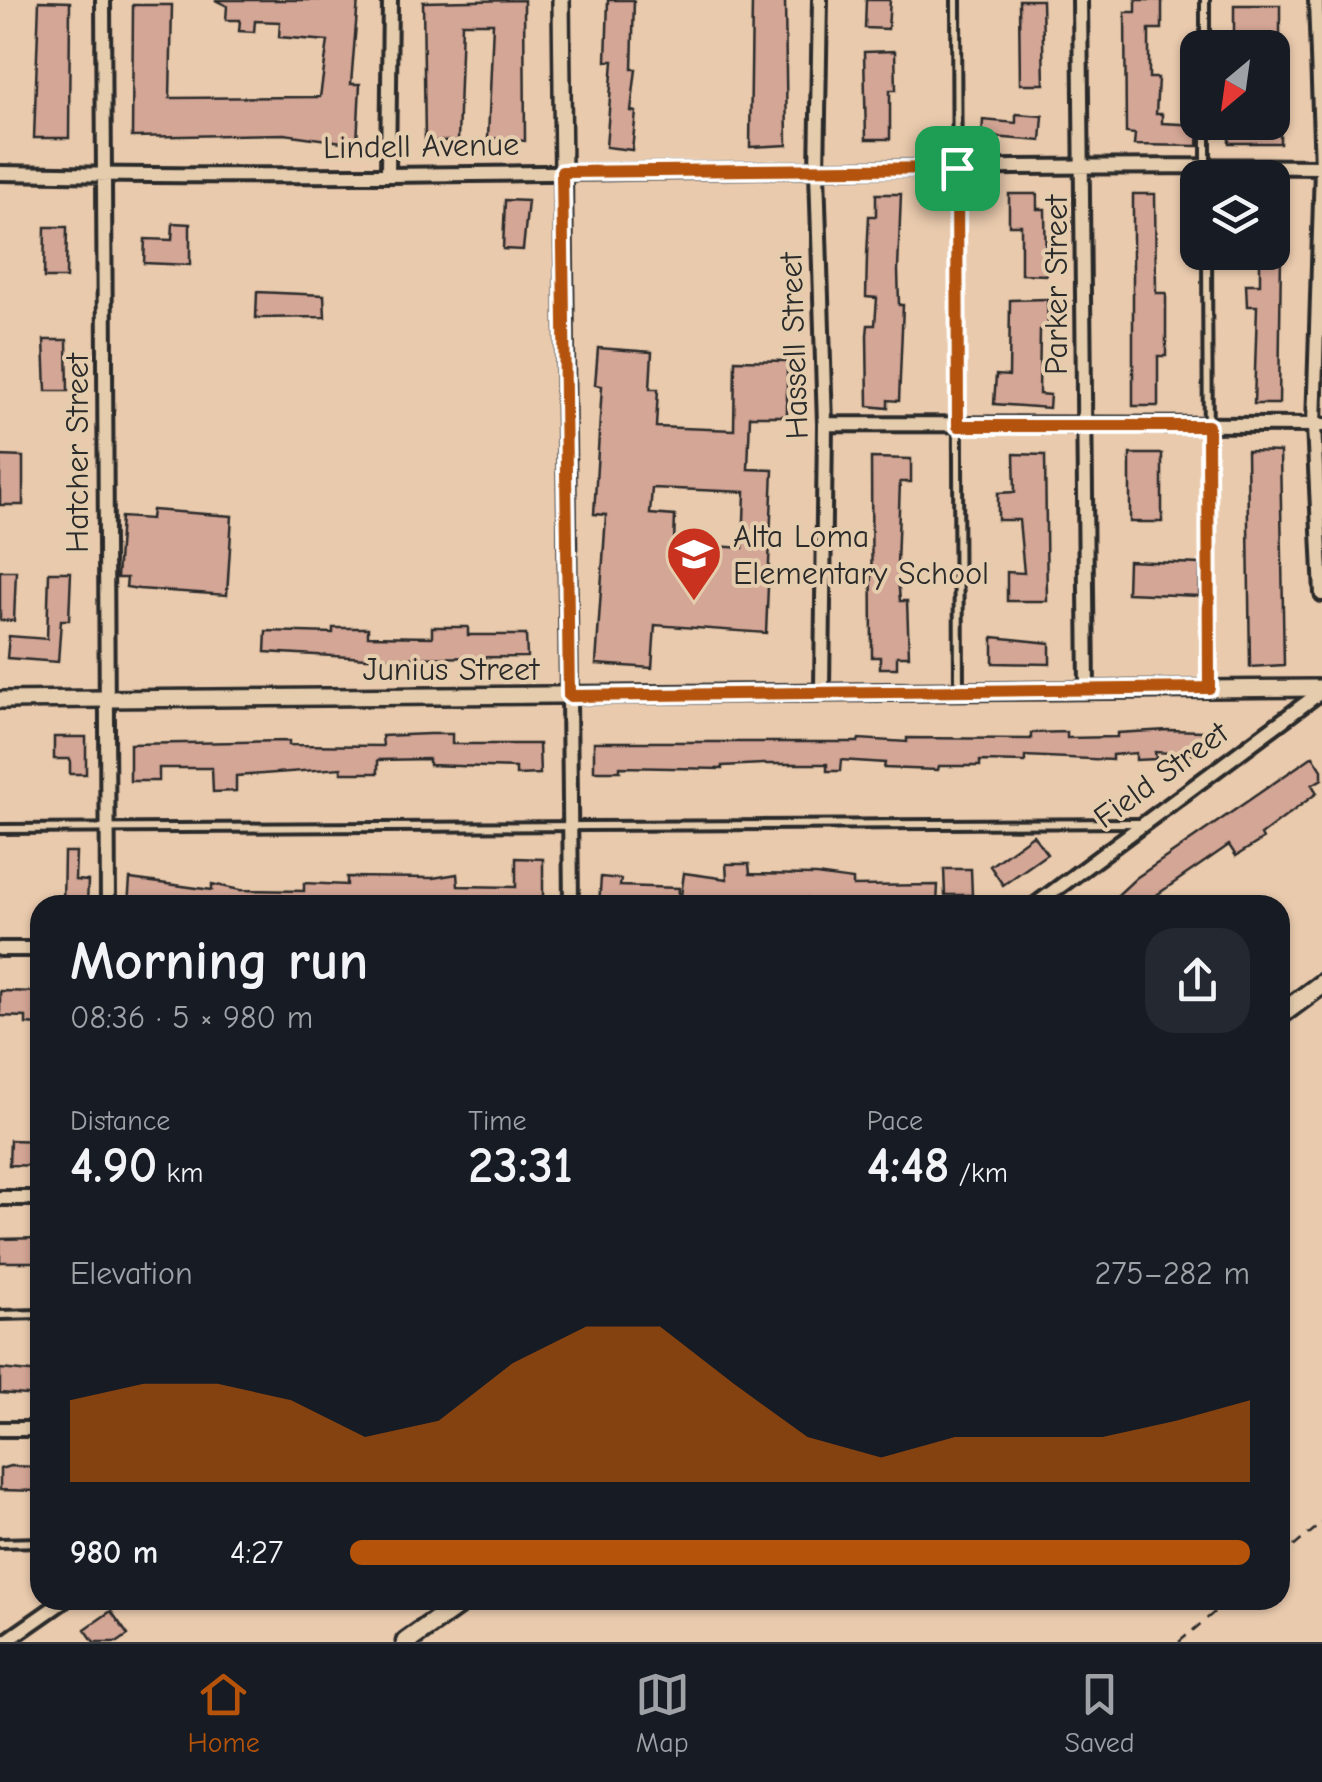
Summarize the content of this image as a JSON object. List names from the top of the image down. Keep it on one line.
{"streets":{"street":["Lindell Avenue","Parker Street","Hassell Street","Hatcher Street","Junius Street","Field Street"]},"crossings":[["Lindell Avenue","Parker Street"],["Lindell Avenue","Hassell Street"],["Lindell Avenue","Hatcher Street"],["Parker Street","Junius Street"],["Hassell Street","Junius Street"],["Hatcher Street","Junius Street"],["Junius Street","Field Street"]],"places":{"school or university":["Alta Loma Elementary School"]},"north":"bottom left","page":{"heading":["Morning run","08:36 · 5 × 980 m"],"stats":[["Distance","4.90 km"],["Time","23:31"],["Pace","4:48 /km"]],"chart":["Elevation","275–282 m"],"list":[{"name":"980 m","note":"4:27"}],"tabs":["Home","Map","Saved"]}}
